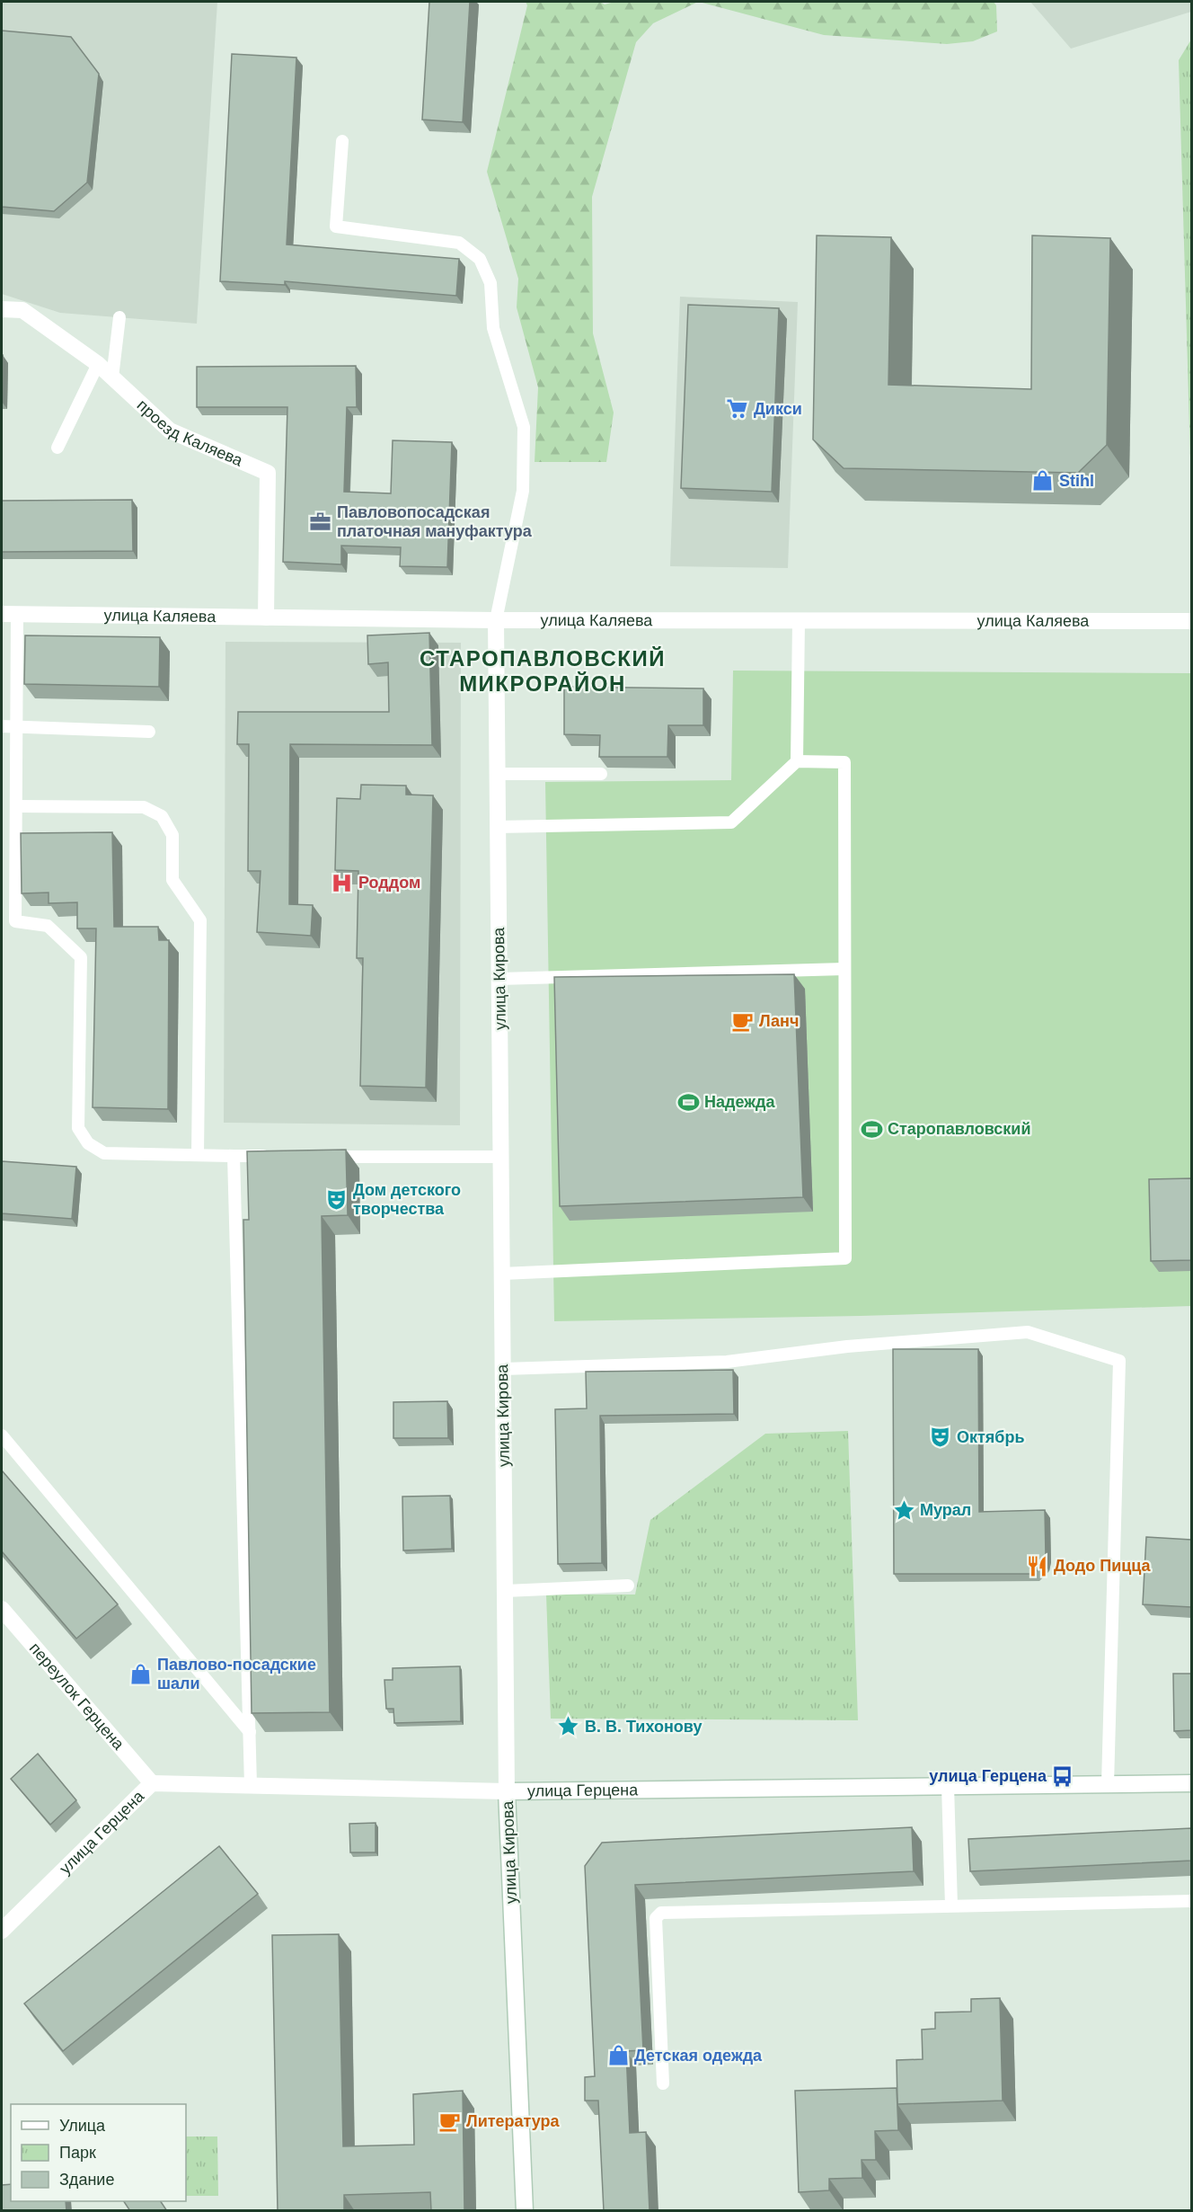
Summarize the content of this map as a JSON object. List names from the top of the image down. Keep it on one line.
{"streets":{"street":["проезд Каляева","улица Каляева","улица Кирова","переулок Герцена","улица Герцена"]},"crossings":[["проезд Каляева","улица Каляева"],["улица Каляева","улица Кирова"],["улица Кирова","улица Герцена"],["переулок Герцена","улица Герцена"]],"districts":["СТАРОПАВЛОВСКИЙ МИКРОРАЙОН"],"places":{"supermarket":["Дикси"],"shop":["Stihl","Павлово-посадские шали","Детская одежда"],"office":["Павловопосадская платочная мануфактура"],"hospital":["Роддом"],"cafe":["Ланч","Литература"],"sports":["Надежда","Старопавловский"],"theatre":["Дом детского творчества","Октябрь"],"place":["Мурал","В. В. Тихонову"],"restaurant":["Додо Пицца"],"bus stop":["улица Герцена"]},"legend":["Улица","Парк","Здание"]}
